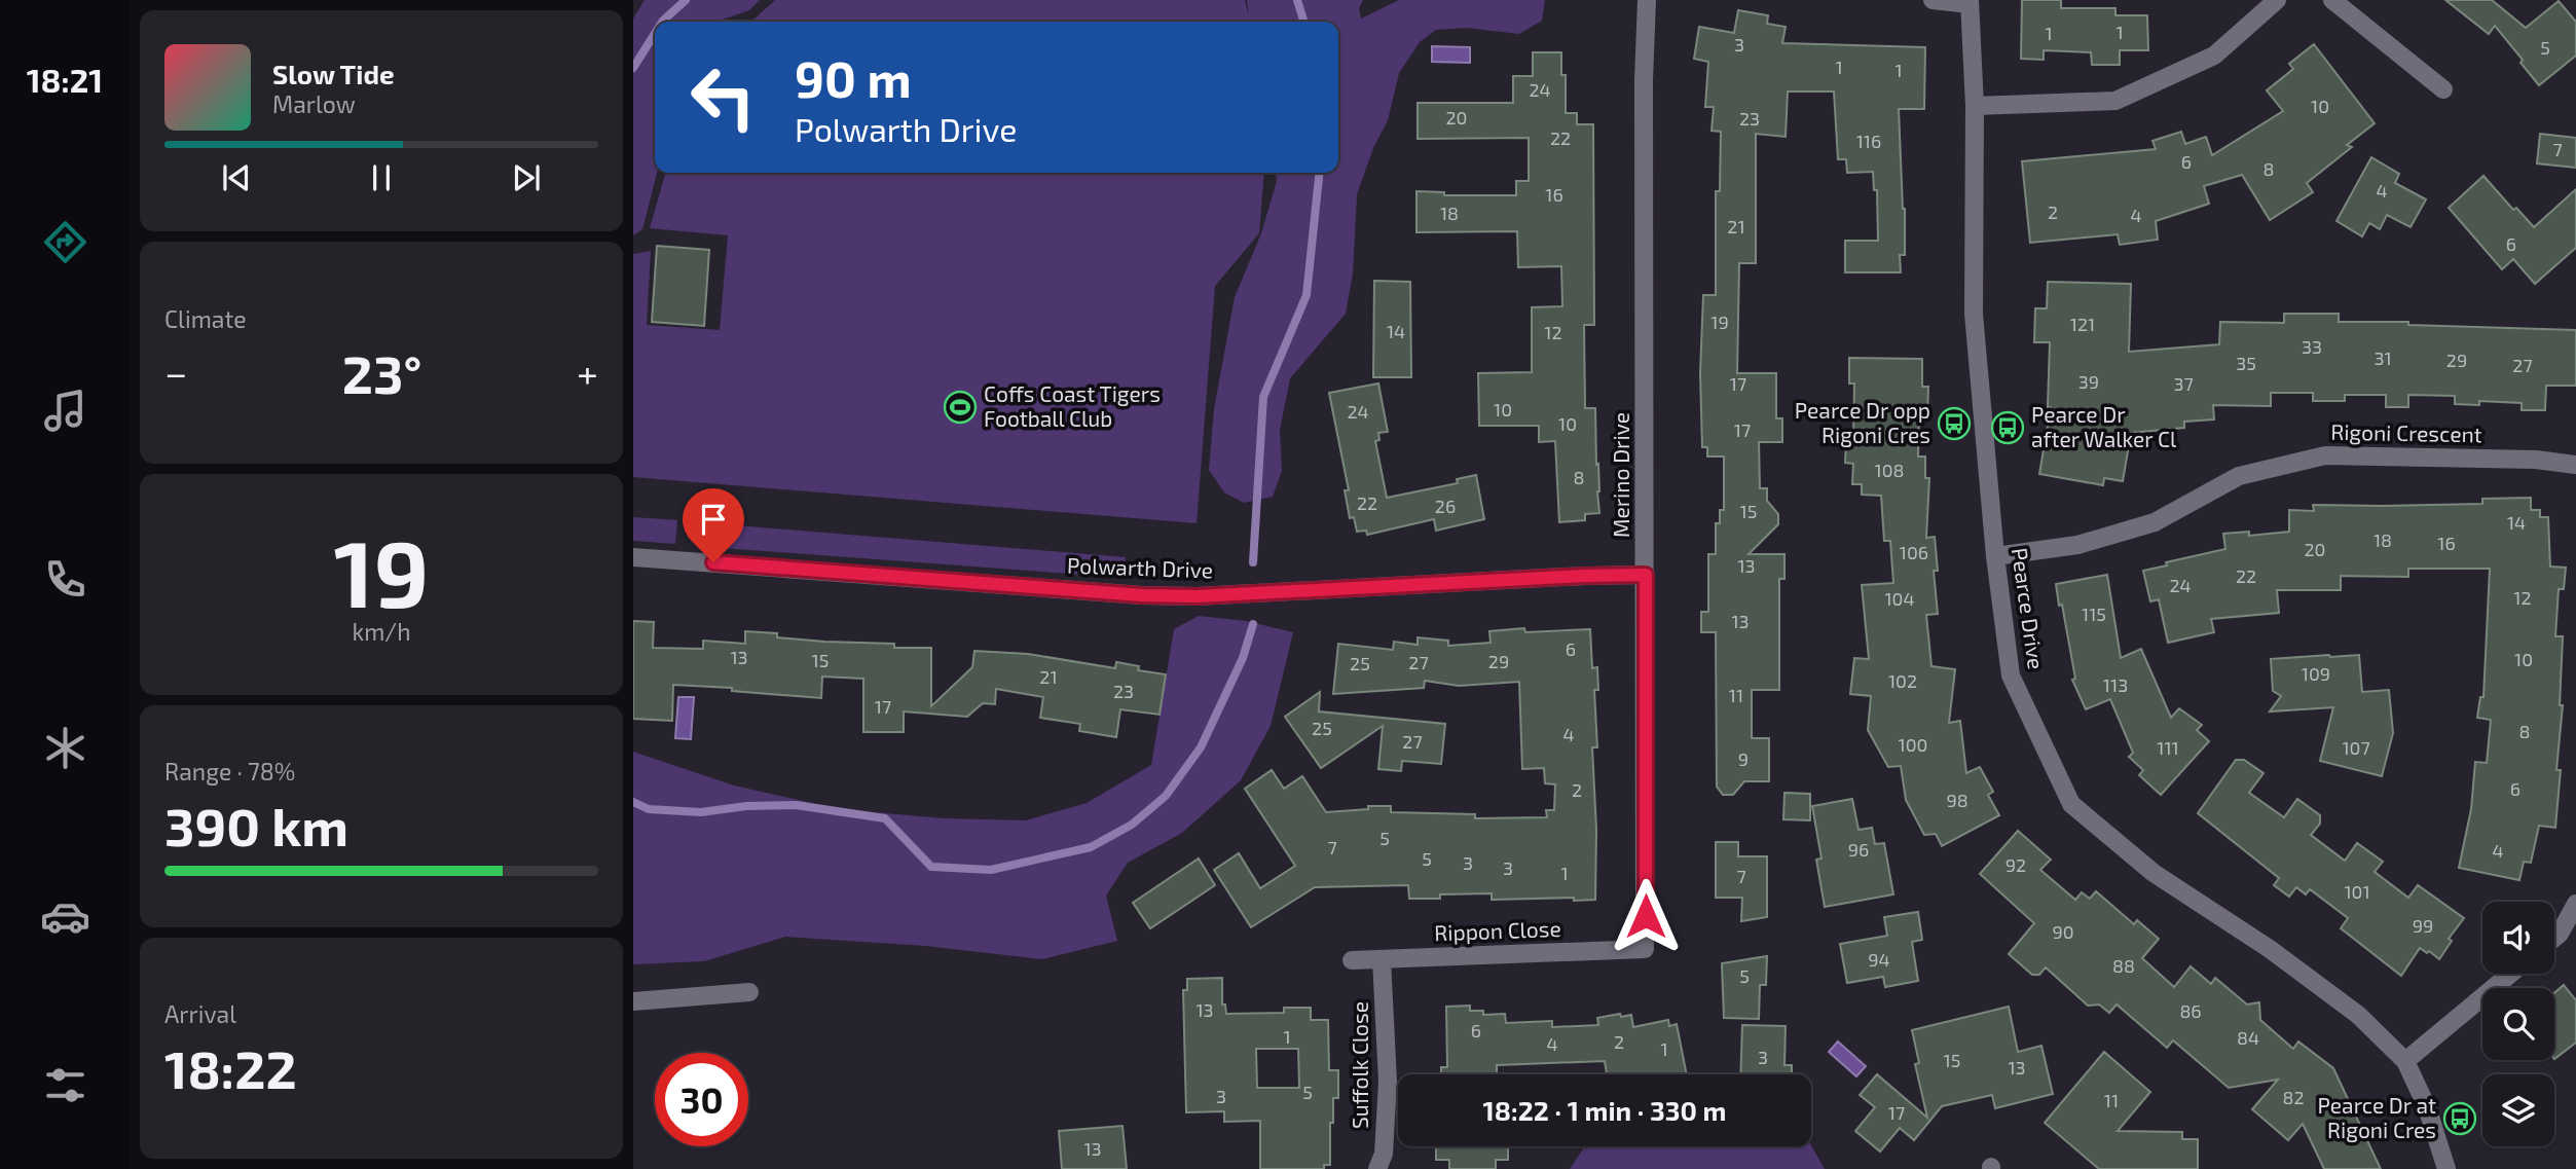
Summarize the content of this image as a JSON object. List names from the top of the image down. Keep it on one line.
{"streets":{"street":["Rigoni Crescent","Merino Drive","Polwarth Drive","Pearce Drive","Rippon Close","Suffolk Close"]},"crossings":[["Rigoni Crescent","Pearce Drive"],["Merino Drive","Polwarth Drive"],["Merino Drive","Rippon Close"],["Rippon Close","Suffolk Close"]],"places":{"sports":["Coffs Coast Tigers Football Club"],"bus stop":["Pearce Dr opp Rigoni Cres","Pearce Dr after Walker Cl","Pearce Dr at Rigoni Cres"]},"house_numbers":["1","1","3","5","1","1","24","10","20","23","22","116","7","6","8","4","16","2","18","4","21","6","19","121","14","12","33","31","29","35","27","39","17","37","10","24","10","17","108","8","22","26","15","14","18","16","20","106","13","22","24","12","104","115","13","6","13","10","15","29","27","25","109","21","102","113","23","11","17","25","8","4","27","100","111","107","9","6","2","98","5","7","96","4","5","3","92","3","1","7","101","99","90","94","88","5","13","86","6","1","84","2","4","1","3","15","13","5","3","82","11","17","13"],"page":{"tabs":"18:21","turn":["90 m","Polwarth Drive"],"song":["Slow Tide","Marlow"],"tile":["Climate",["19","km/h"],["Range · 78%","390 km"],["Arrival","18:22"]],"heat":["−","23°","+"],"limit":"30","trip":"18:22 · 1 min · 330 m"}}
